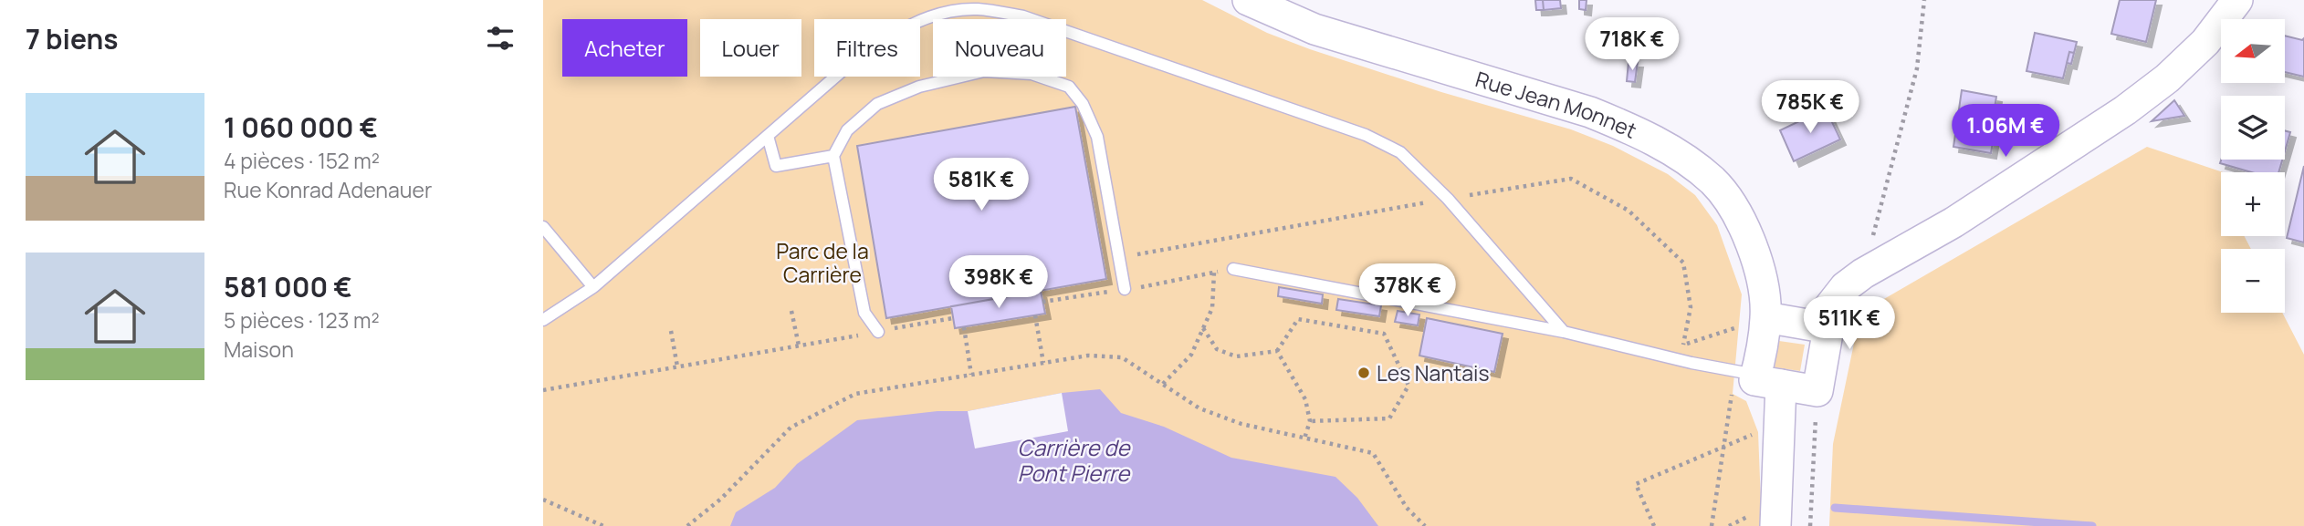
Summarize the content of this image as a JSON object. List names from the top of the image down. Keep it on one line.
{"streets":{"street":["Rue Jean Monnet"]},"water":["Carrière de Pont Pierre"],"parks":["Parc de la Carrière"],"places":["Les Nantais"],"north":"left","page":{"heading":"7 biens","price":["718K €","785K €","1.06M €","581K €","398K €","378K €","511K €"],"map_buttons":["+","−"],"chip":["Acheter","Louer","Filtres","Nouveau"],"list":[{"name":"1 060 000 €","note":"4 pièces · 152 m² · Rue Konrad Adenauer"},{"name":"581 000 €","note":"5 pièces · 123 m² · Maison"}]}}
